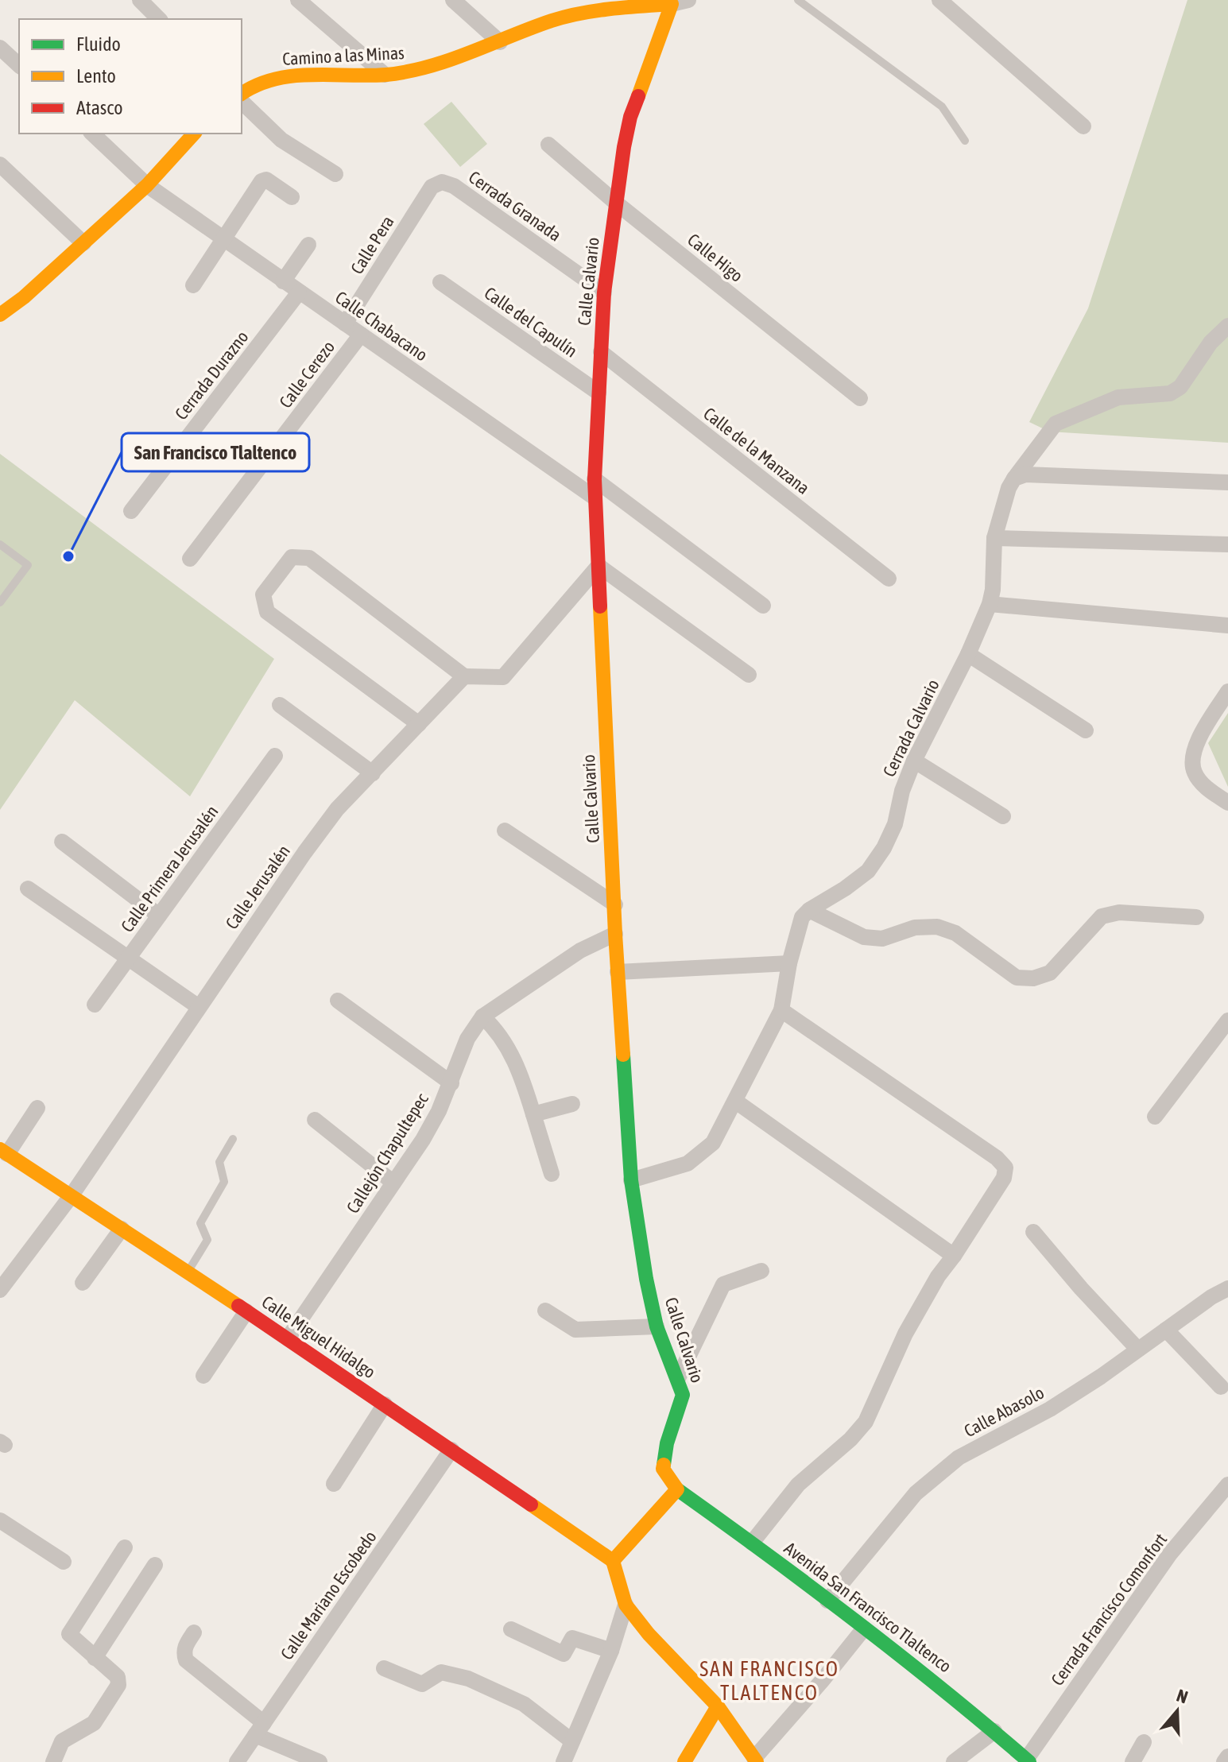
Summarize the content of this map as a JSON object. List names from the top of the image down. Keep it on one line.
{"streets":{"street":["Camino a las Minas","Cerrada Granada","Calle Pera","Calle Higo","Calle Calvario","Calle del Capulín","Calle Chabacano","Calle Cerezo","Cerrada Durazno","Calle de la Manzana","Cerrada Calvario","Calle Primera Jerusalén","Calle Jerusalén","Callejón Chapultepec","Calle Miguel Hidalgo","Calle Abasolo","Calle Mariano Escobedo","Avenida San Francisco Tlaltenco","Cerrada Francisco Comonfort"]},"crossings":[["Camino a las Minas","Calle Calvario"],["Cerrada Granada","Calle Pera"],["Cerrada Granada","Calle Calvario"],["Calle Pera","Calle Chabacano"],["Calle Higo","Calle Calvario"],["Calle Calvario","Calle del Capulín"],["Calle Calvario","Calle Chabacano"],["Calle Calvario","Calle de la Manzana"],["Calle Calvario","Callejón Chapultepec"],["Calle Calvario","Avenida San Francisco Tlaltenco"],["Calle Chabacano","Calle Cerezo"],["Calle Chabacano","Cerrada Durazno"],["Calle Jerusalén","Calle Miguel Hidalgo"],["Callejón Chapultepec","Calle Miguel Hidalgo"],["Calle Miguel Hidalgo","Calle Mariano Escobedo"],["Calle Abasolo","Avenida San Francisco Tlaltenco"],["Avenida San Francisco Tlaltenco","Cerrada Francisco Comonfort"]],"districts":["SAN FRANCISCO TLALTENCO"],"places":["San Francisco Tlaltenco"],"legend":["Fluido","Lento","Atasco"],"north":"top"}
